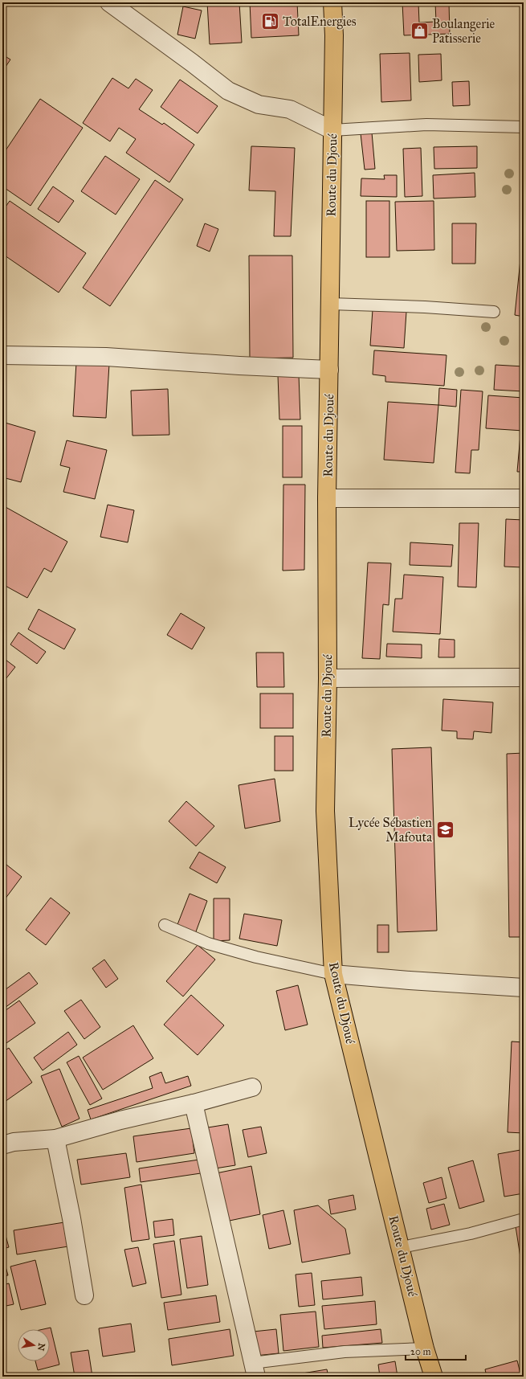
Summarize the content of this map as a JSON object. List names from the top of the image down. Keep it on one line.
{"streets":{"main road":["Route du Djoué"]},"places":{"fuel station":["TotalEnergies"],"shop":["Boulangerie Patisserie"],"school or university":["Lycée Sébastien Mafouta"]},"scale_bar":"20 m","north":"right"}
